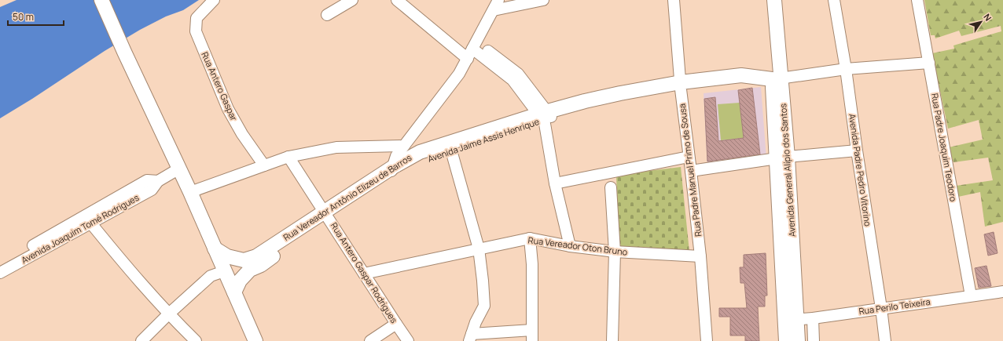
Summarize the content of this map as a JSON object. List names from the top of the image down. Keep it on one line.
{"streets":{"main road":["Avenida Jaime Assis Henrique","Avenida General Alípio dos Santos","Rua Vereador Antônio Elizeu de Barros"],"street":["Rua Antero Gaspar","Rua Padre Joaquim Teodoro","Rua Padre Manuel Primo de Sousa","Avenida Padre Pedro Vitorino","Avenida Joaquim Tomé Rodrigues","Rua Vereador Oton Bruno","Rua Antero Gaspar Rodrigues","Rua Perilo Teixeira"]},"crossings":[["Avenida Jaime Assis Henrique","Rua Padre Manuel Primo de Sousa"],["Avenida Jaime Assis Henrique","Avenida General Alípio dos Santos"],["Avenida Jaime Assis Henrique","Rua Vereador Antônio Elizeu de Barros"],["Avenida Jaime Assis Henrique","Rua Antero Gaspar Rodrigues"],["Rua Padre Joaquim Teodoro","Rua Perilo Teixeira"],["Rua Padre Manuel Primo de Sousa","Rua Vereador Oton Bruno"],["Avenida General Alípio dos Santos","Rua Perilo Teixeira"],["Avenida Padre Pedro Vitorino","Rua Perilo Teixeira"],["Rua Vereador Oton Bruno","Rua Antero Gaspar Rodrigues"]],"scale_bar":"50 m","north":"top right"}
